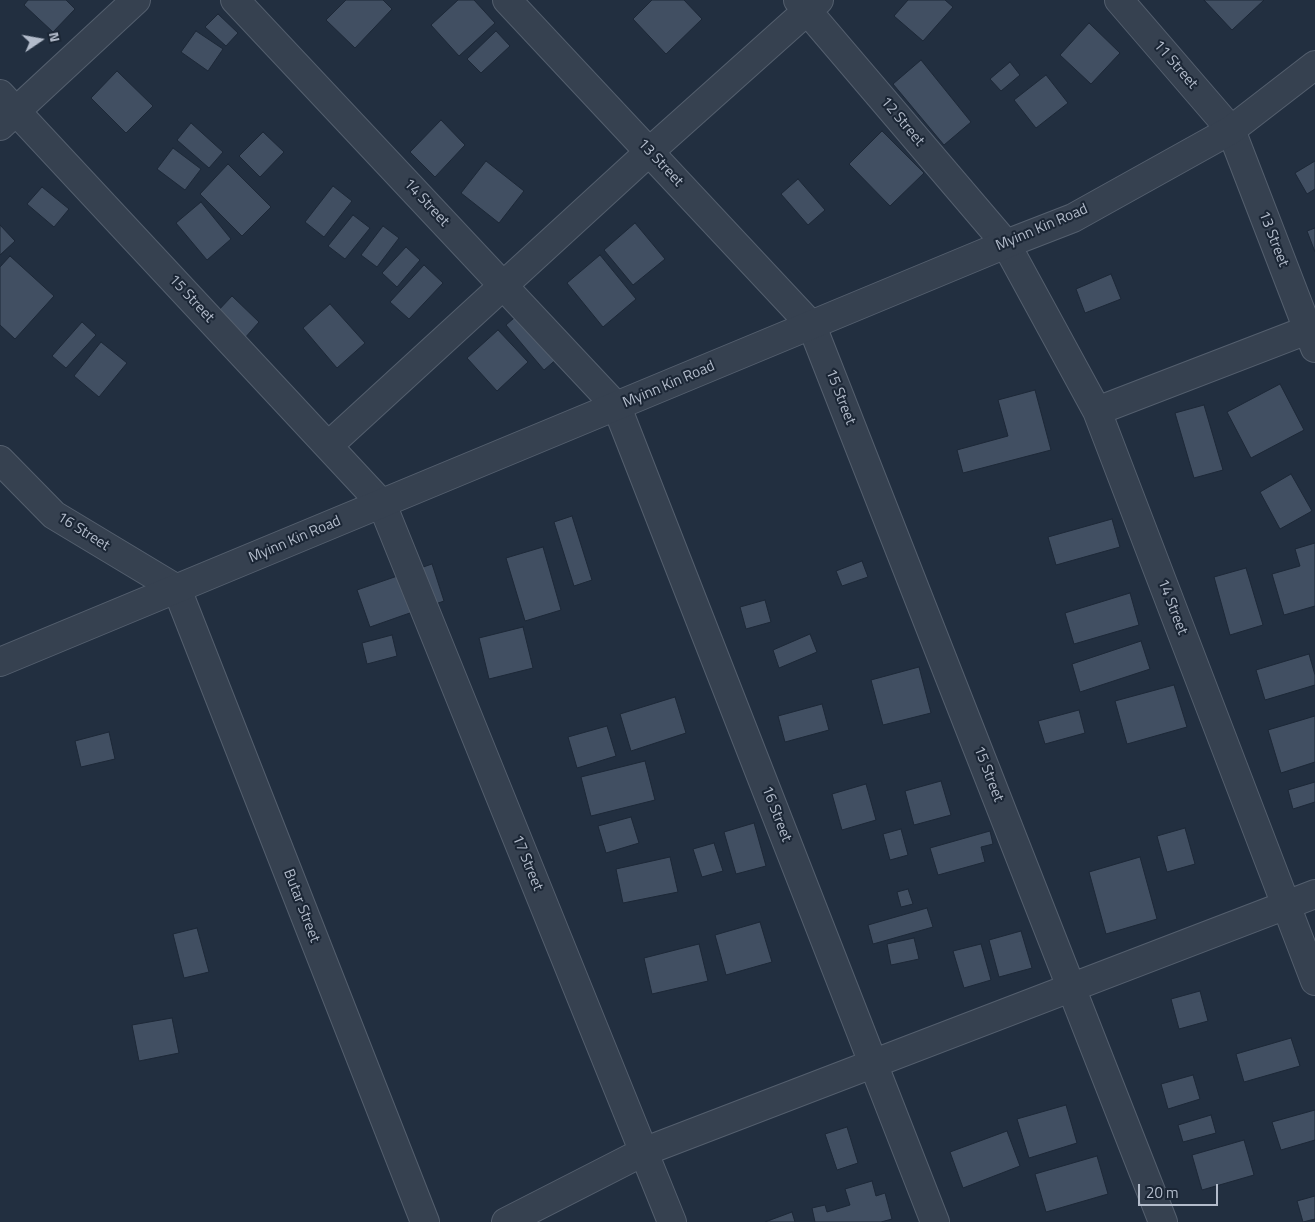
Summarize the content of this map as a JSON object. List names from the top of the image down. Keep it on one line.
{"streets":{"street":["11 Street","12 Street","13 Street","14 Street","Myinn Kin Road","15 Street","16 Street","17 Street","Butar Street"]},"crossings":[["11 Street","13 Street"],["11 Street","Myinn Kin Road"],["12 Street","14 Street"],["12 Street","Myinn Kin Road"],["13 Street","Myinn Kin Road"],["13 Street","15 Street"],["14 Street","Myinn Kin Road"],["14 Street","16 Street"],["Myinn Kin Road","15 Street"],["Myinn Kin Road","16 Street"],["Myinn Kin Road","17 Street"],["Myinn Kin Road","Butar Street"],["15 Street","17 Street"],["16 Street","Butar Street"]],"scale_bar":"20 m","north":"right"}
